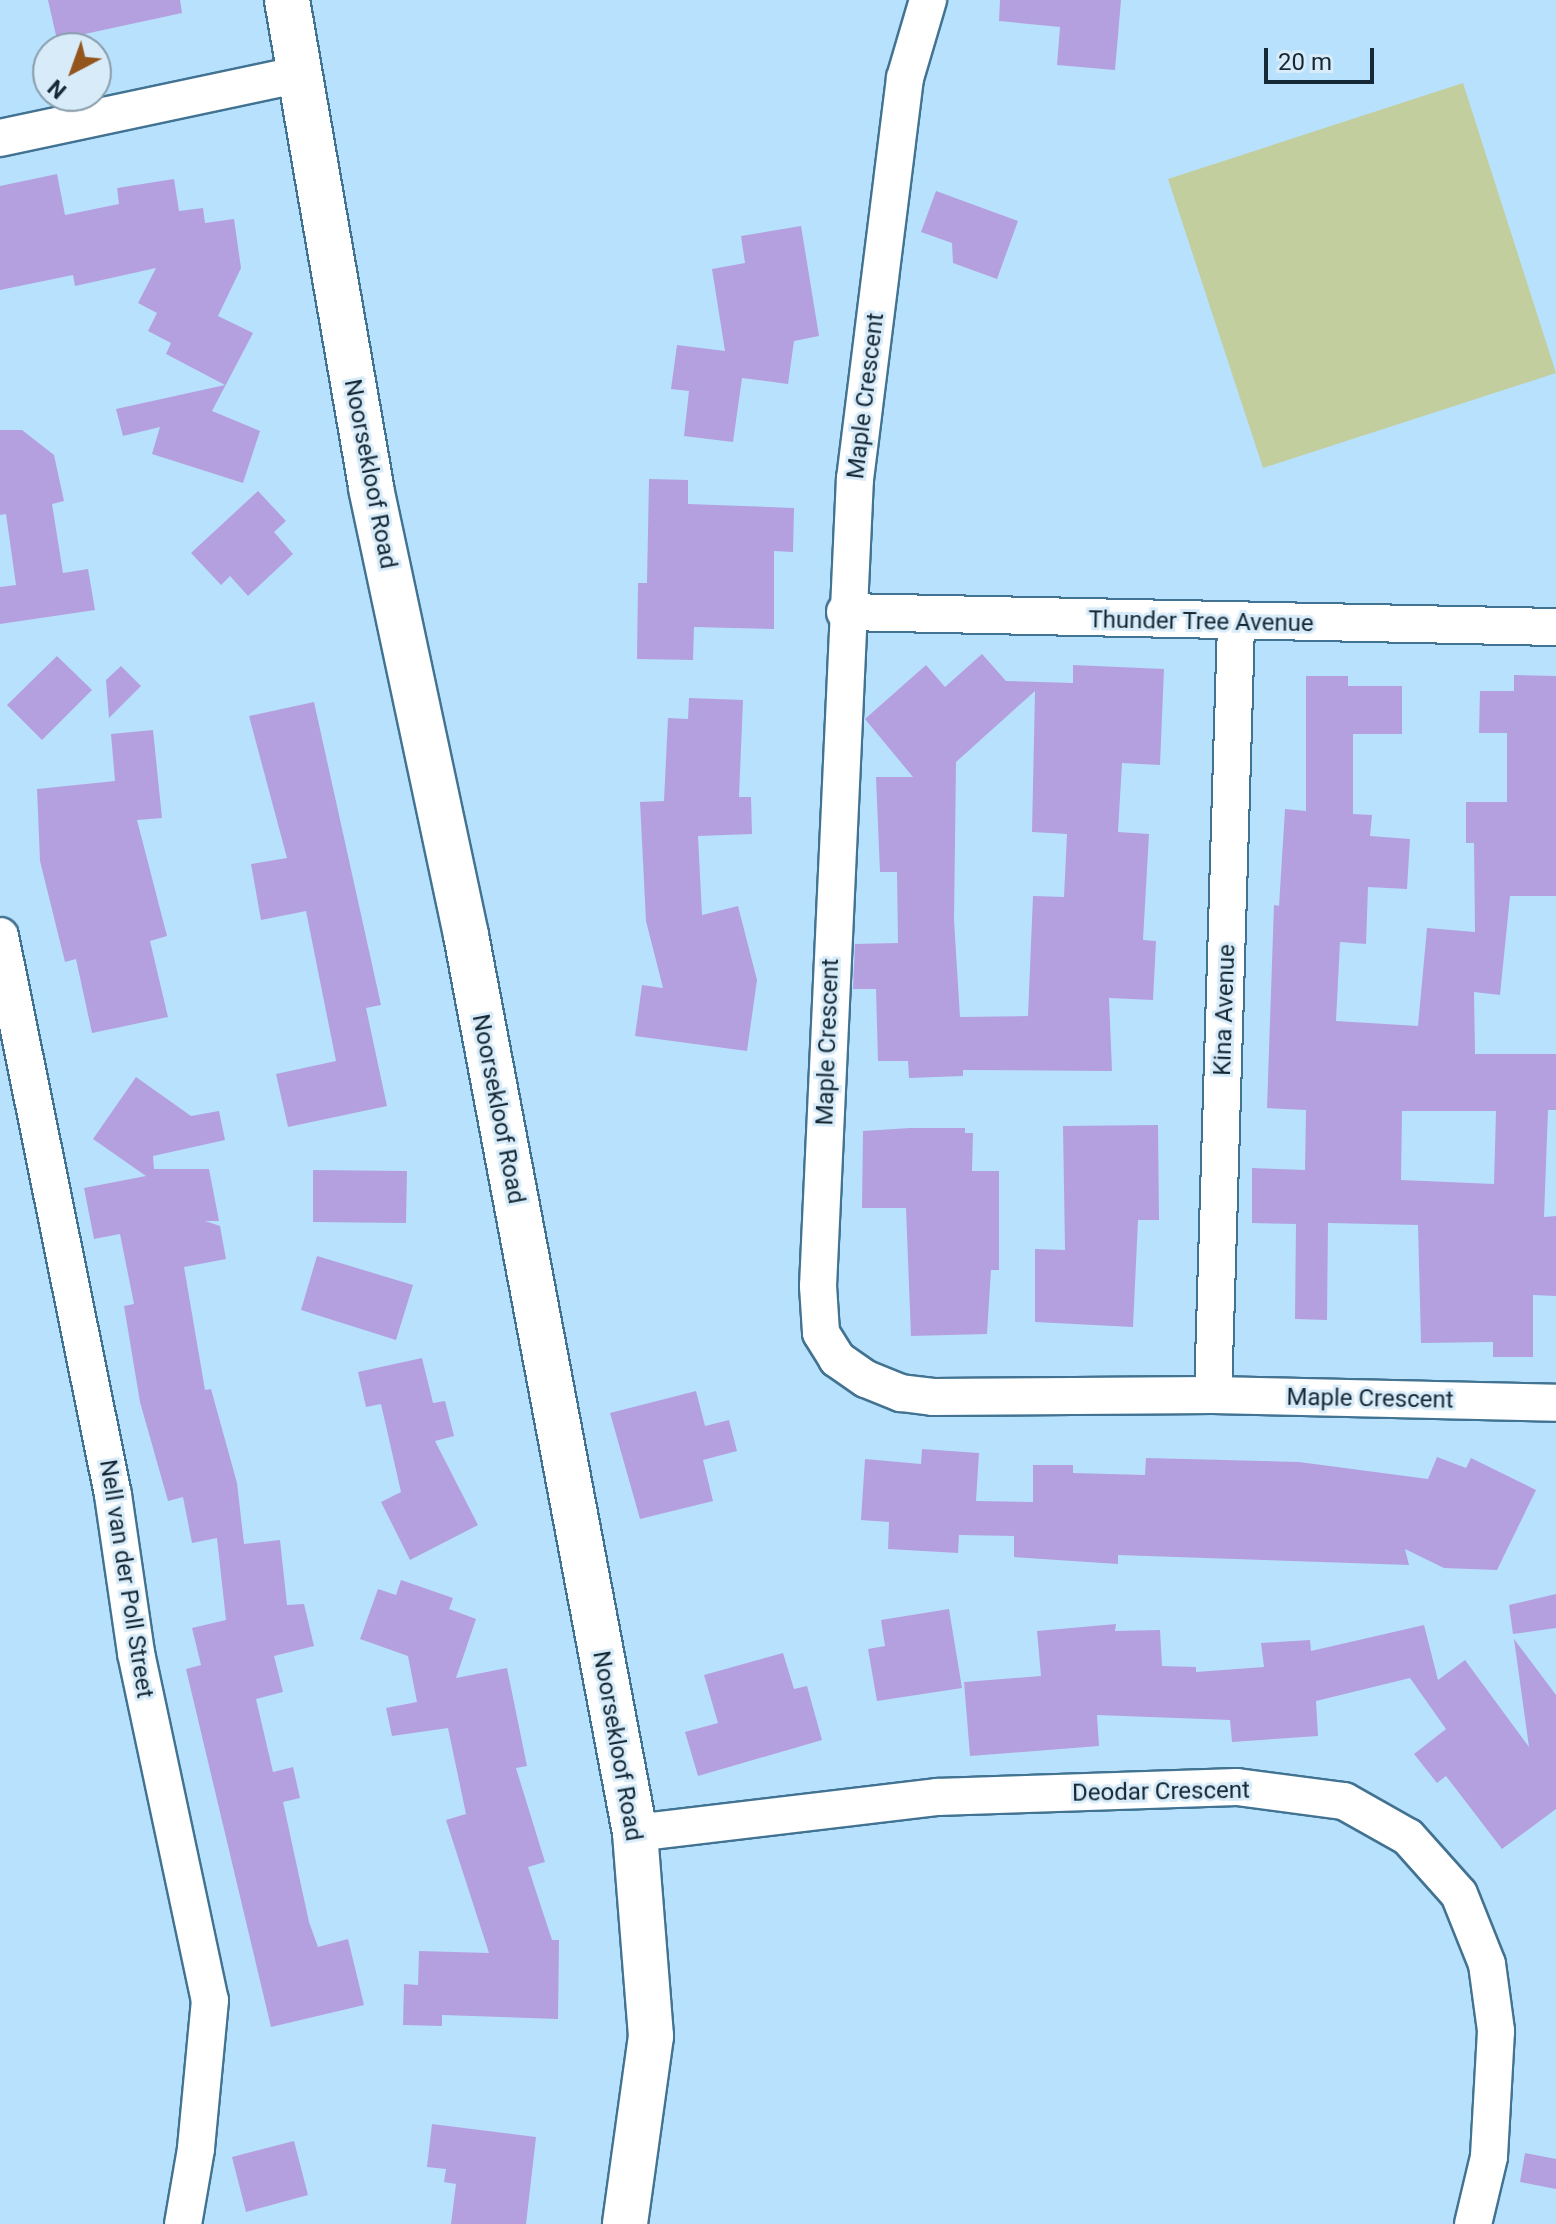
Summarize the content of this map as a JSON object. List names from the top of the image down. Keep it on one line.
{"streets":{"street":["Maple Crescent","Noorsekloof Road","Thunder Tree Avenue","Kina Avenue","Nell van der Poll Street","Deodar Crescent"]},"crossings":[["Maple Crescent","Thunder Tree Avenue"],["Maple Crescent","Kina Avenue"],["Noorsekloof Road","Deodar Crescent"],["Thunder Tree Avenue","Kina Avenue"]],"scale_bar":"20 m","north":"bottom left"}
